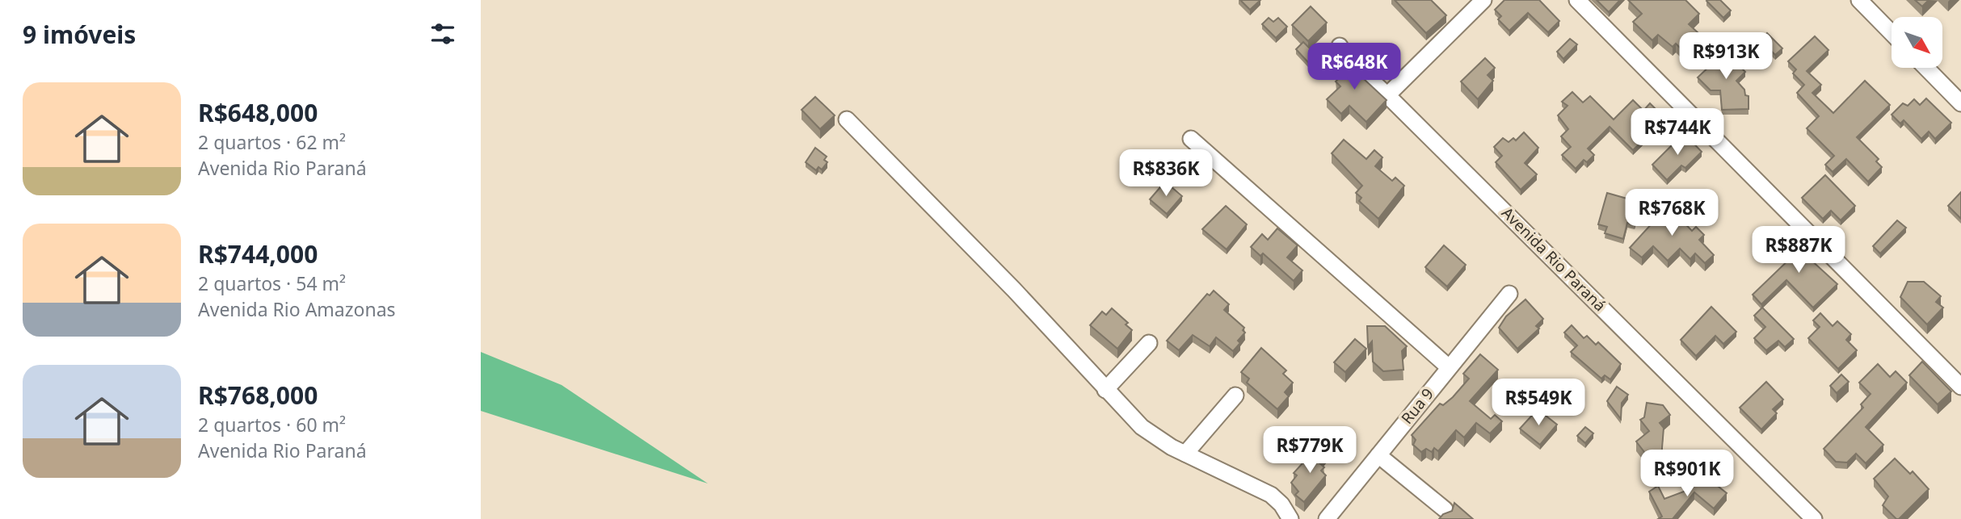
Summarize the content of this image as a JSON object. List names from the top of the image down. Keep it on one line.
{"streets":{"street":["Avenida Rio Paraná","Rua 9"]},"north":"bottom right","page":{"heading":"9 imóveis","price":["R$913K","R$648K","R$744K","R$836K","R$768K","R$887K","R$549K","R$779K","R$901K"],"list":[{"name":"R$648,000","note":"2 quartos · 62 m² · Avenida Rio Paraná"},{"name":"R$744,000","note":"2 quartos · 54 m² · Avenida Rio Amazonas"},{"name":"R$768,000","note":"2 quartos · 60 m² · Avenida Rio Paraná"}]}}
